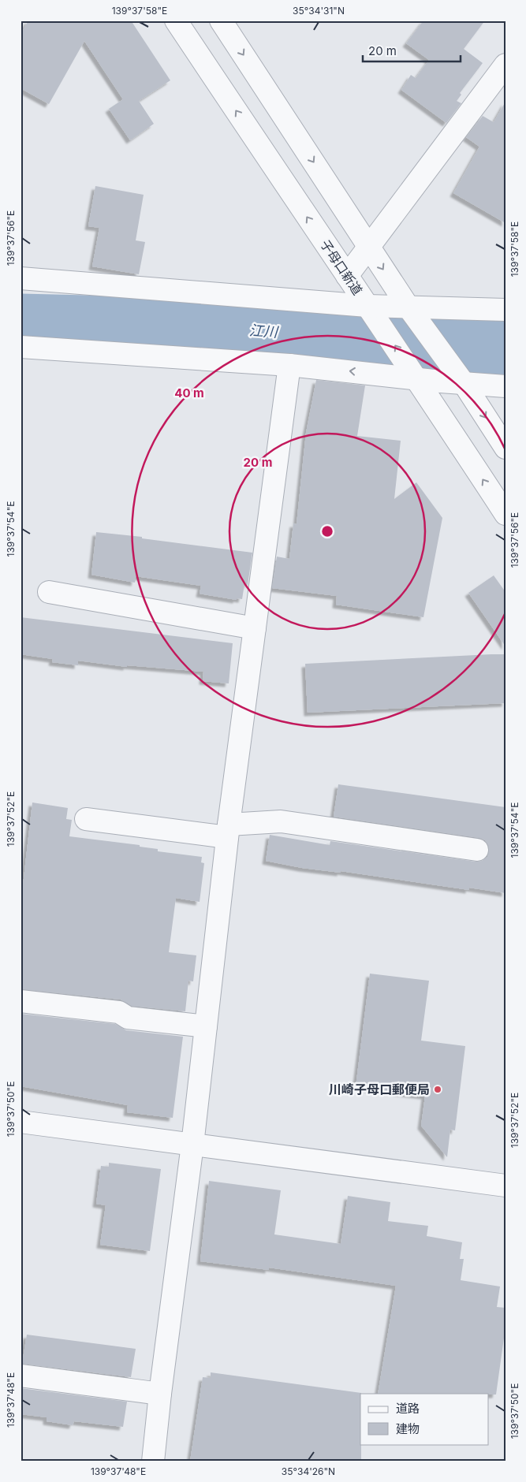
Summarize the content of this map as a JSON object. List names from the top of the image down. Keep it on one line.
{"streets":{"street":["子母口新道"]},"water":["江川"],"places":["川崎子母口郵便局"],"legend":["道路","建物"],"scale_bar":"20 m","coordinates":["139°37'58\"E","35°34'31\"N","139°37'56\"E","139°37'54\"E","139°37'52\"E","139°37'50\"E","139°37'48\"E","35°34'26\"N"],"rings":["40 m","20 m"]}
